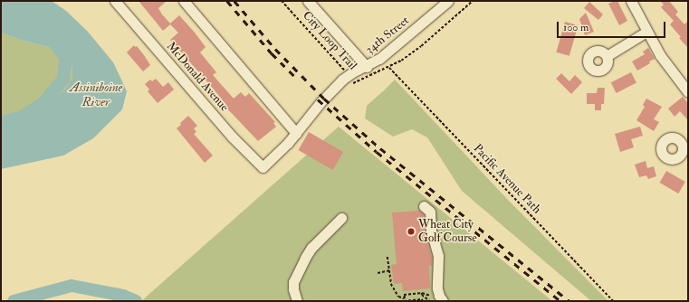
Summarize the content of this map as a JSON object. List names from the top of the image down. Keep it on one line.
{"streets":{"street":["34th Street","McDonald Avenue"],"path":["City Loop Trail","Pacific Avenue Path"]},"crossings":[["34th Street","City Loop Trail"],["34th Street","McDonald Avenue"],["City Loop Trail","Pacific Avenue Path"]],"water":["Assiniboine River"],"places":["Wheat City Golf Course"],"scale_bar":"100 m"}
